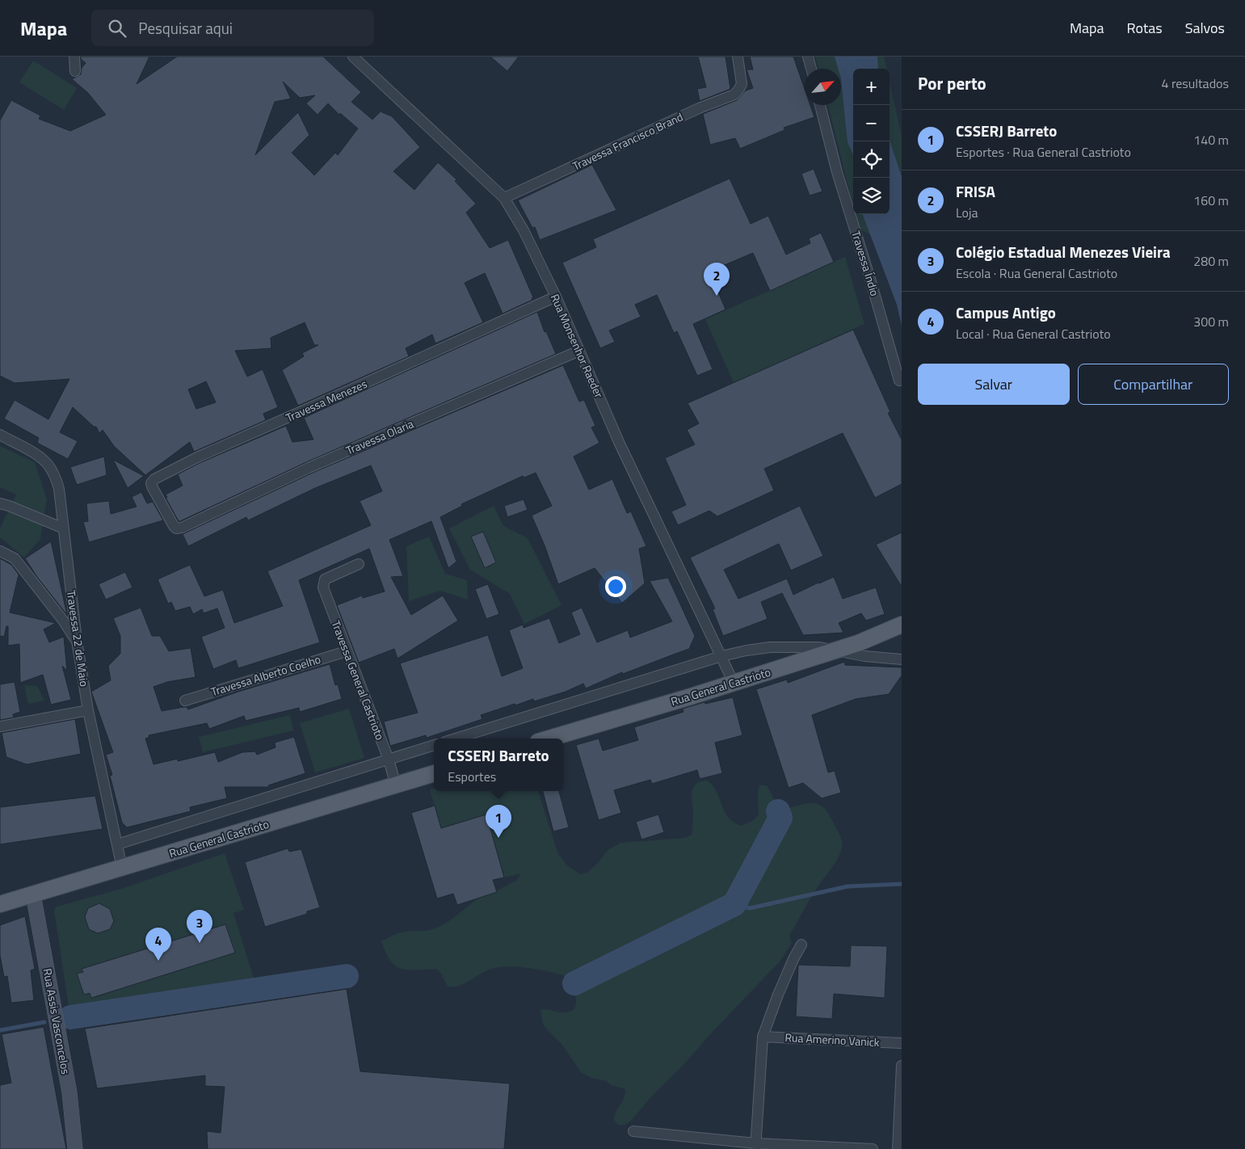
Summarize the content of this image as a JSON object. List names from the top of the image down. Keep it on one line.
{"streets":{"main road":["Rua General Castrioto"],"street":["Travessa Francisco Brand","Travessa Índio","Rua Monsenhor Raeder","Travessa Menezes","Travessa Olaria","Travessa 22 de Maio","Travessa Alberto Coelho","Travessa General Castrioto","Rua Assis Vasconcelos","Rua Amerino Vanick"]},"crossings":[["Travessa Francisco Brand","Rua Monsenhor Raeder"],["Rua Monsenhor Raeder","Travessa Menezes"],["Rua Monsenhor Raeder","Travessa Olaria"],["Rua Monsenhor Raeder","Rua General Castrioto"],["Travessa Menezes","Travessa Olaria"],["Travessa 22 de Maio","Rua General Castrioto"],["Travessa Alberto Coelho","Travessa General Castrioto"],["Travessa General Castrioto","Rua General Castrioto"],["Rua General Castrioto","Rua Assis Vasconcelos"]],"north":"top right","page":{"header":"Mapa","search":"Pesquisar aqui","nav":["Mapa","Rotas","Salvos"],"heading":["Por perto","4 resultados"],"map_buttons":["+","−"],"list":[{"mark":"1","name":"CSSERJ Barreto","note":"Esportes · Rua General Castrioto","value":"140 m"},{"mark":"2","name":"FRISA","note":"Loja","value":"160 m"},{"mark":"3","name":"Colégio Estadual Menezes Vieira","note":"Escola · Rua General Castrioto","value":"280 m"},{"mark":"4","name":"Campus Antigo","note":"Local · Rua General Castrioto","value":"300 m"}],"pins":["2","1","3","4"],"buttons":["Salvar","Compartilhar"],"popup":["CSSERJ Barreto","Esportes"]}}
